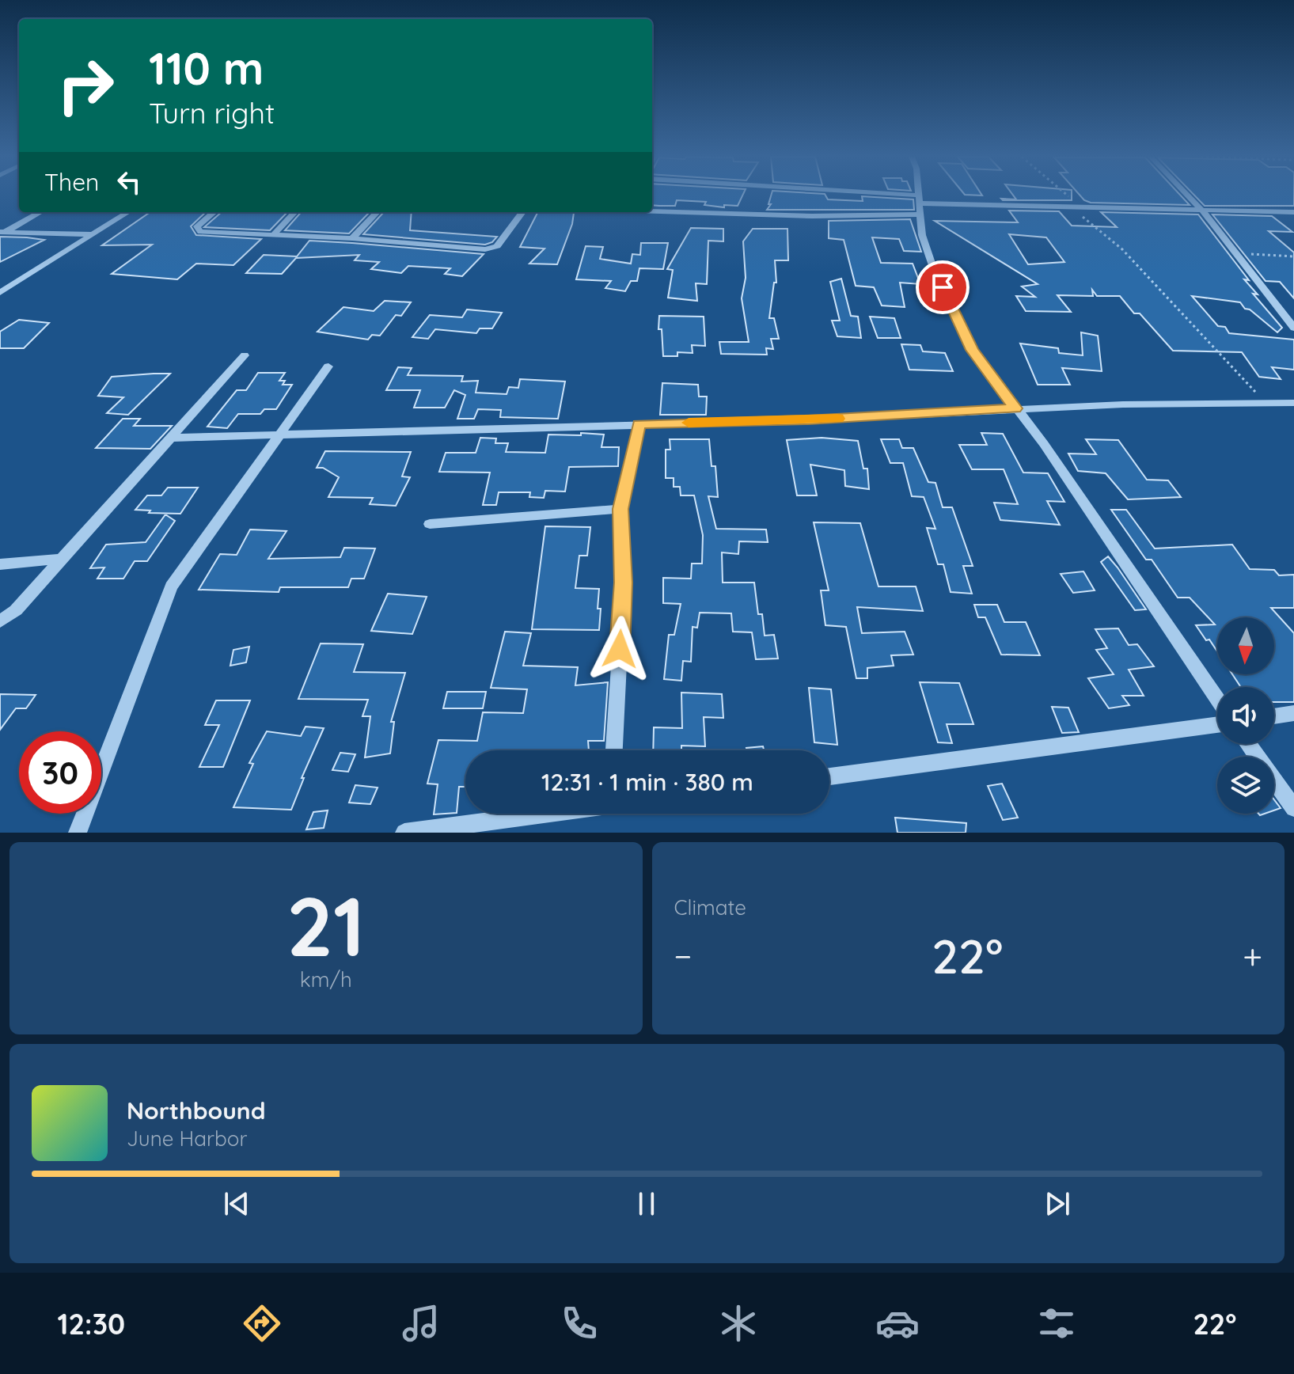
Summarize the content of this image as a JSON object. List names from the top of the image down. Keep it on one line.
{"north":"bottom","page":{"turn":["110 m","Turn right"],"then":"Then","limit":"30","trip":"12:31 · 1 min · 380 m","tile":[["21","km/h"],"Climate"],"heat":["−","22°","+"],"song":["Northbound","June Harbor"],"tabs":["12:30","22°"]}}
